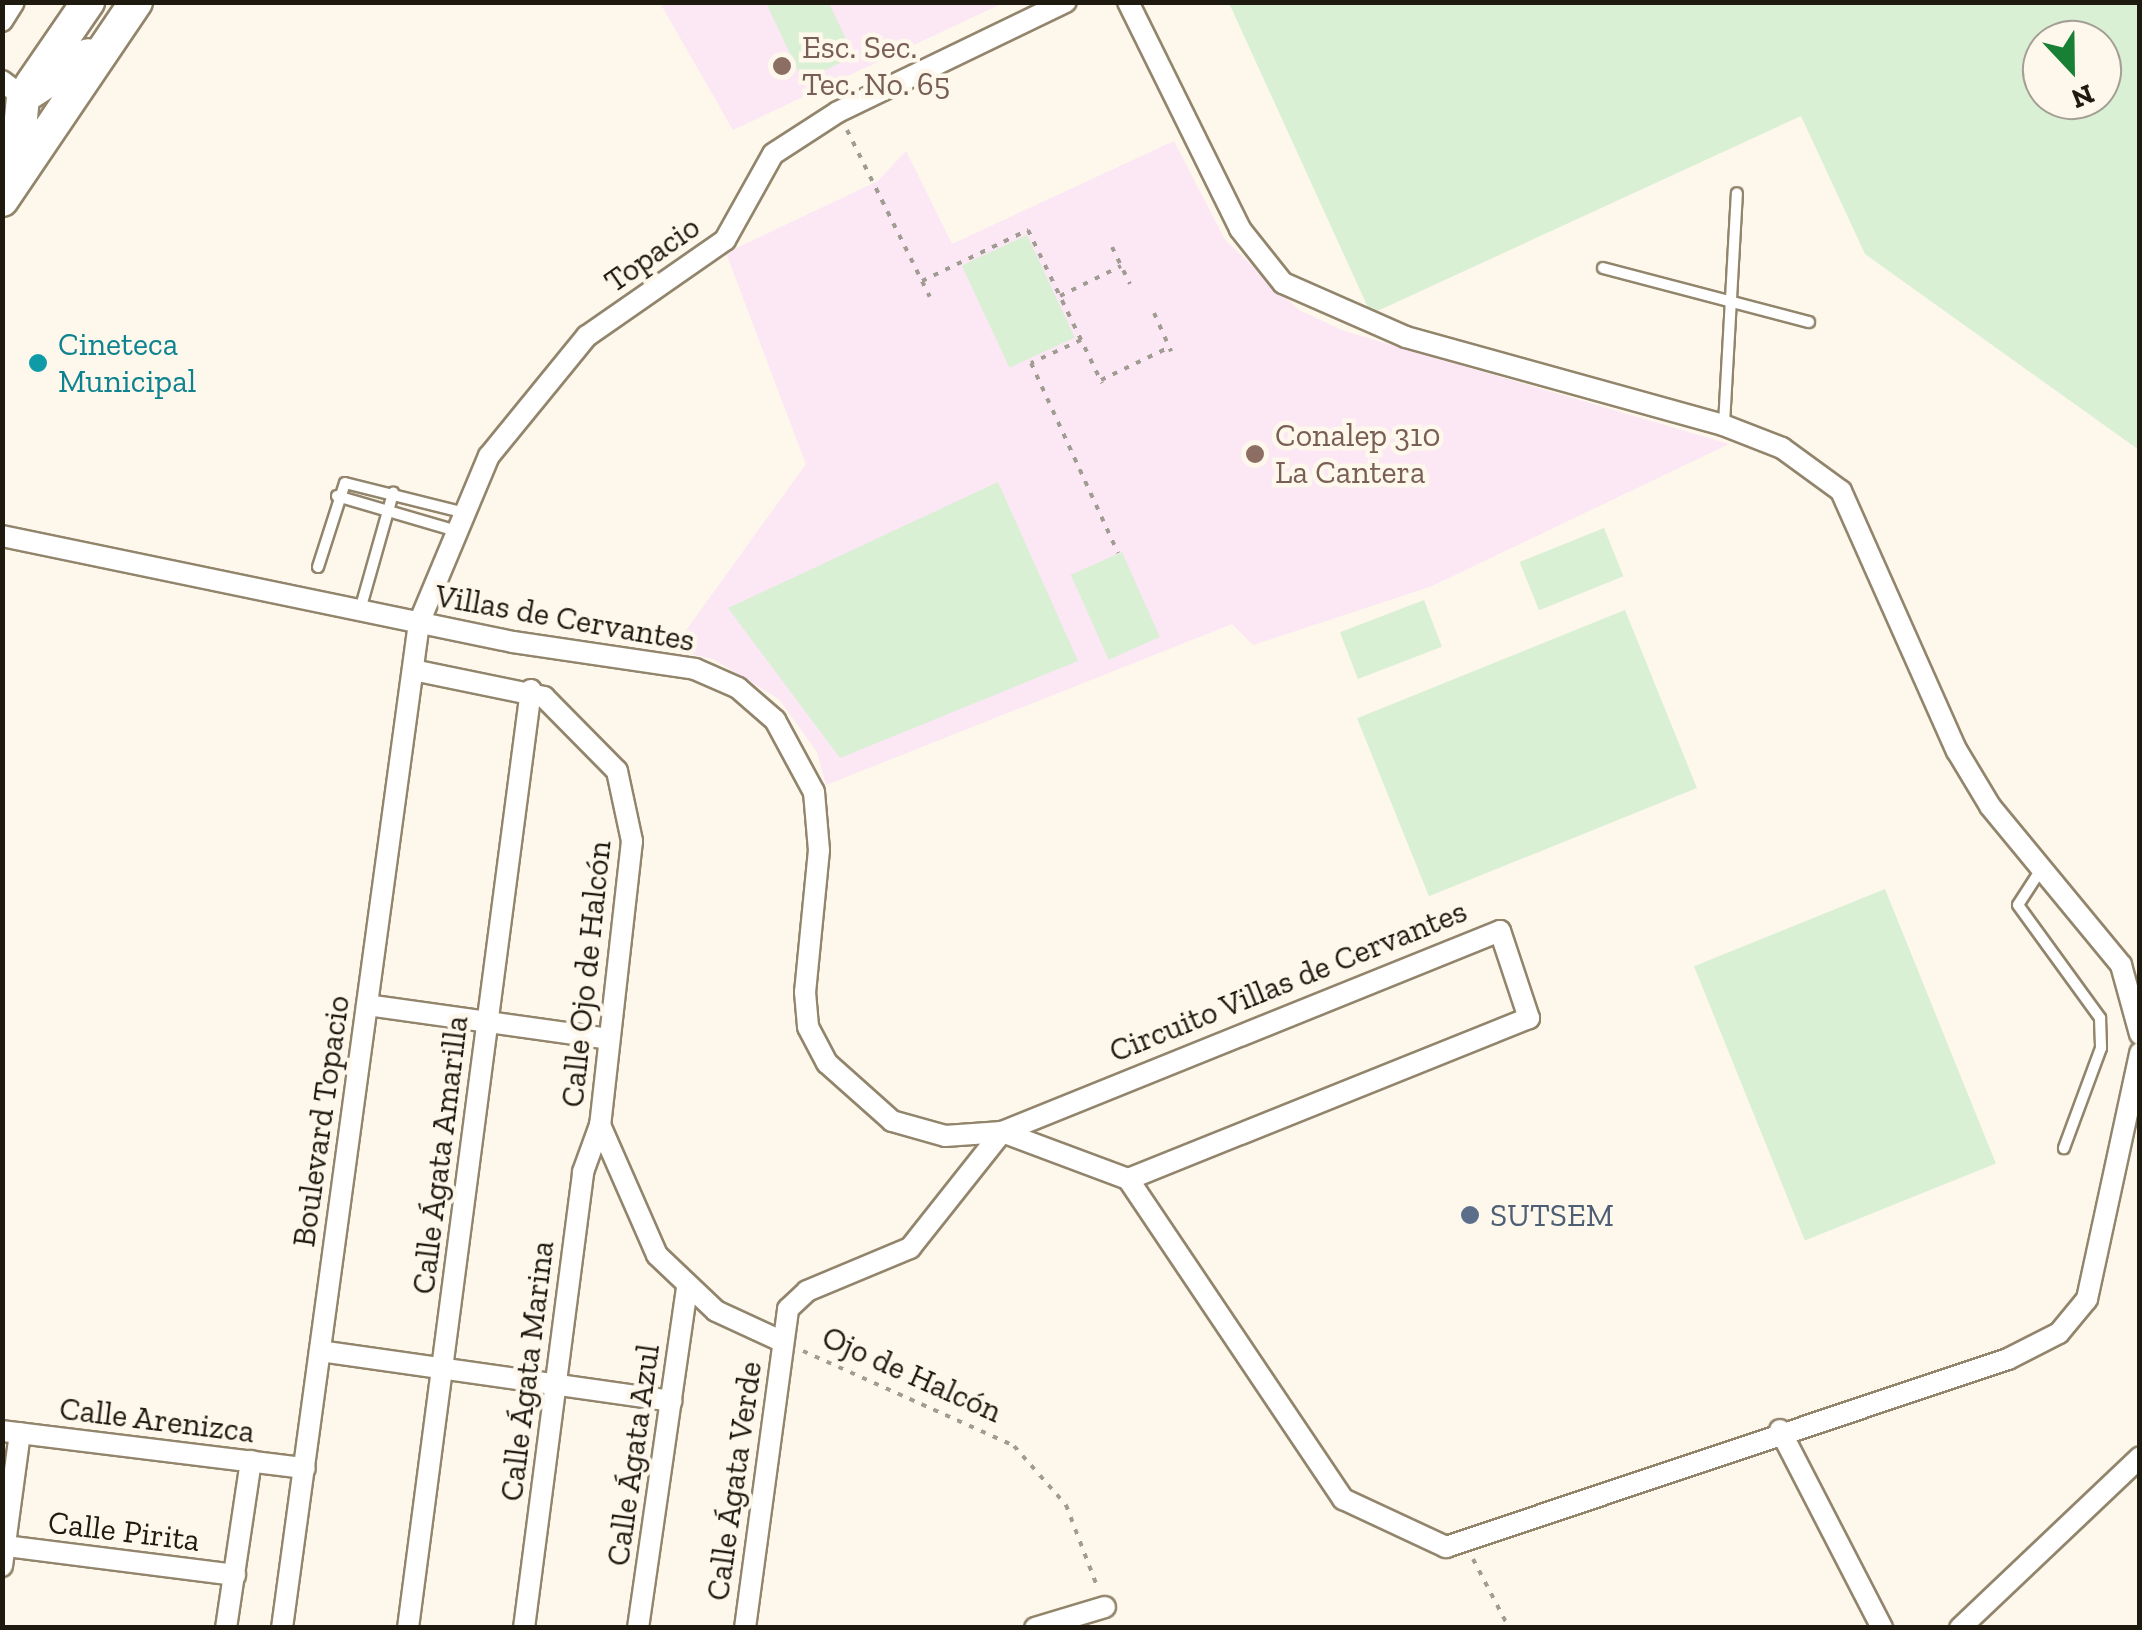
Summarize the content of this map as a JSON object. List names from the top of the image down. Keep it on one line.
{"streets":{"street":["Topacio","Villas de Cervantes","Calle Ojo de Halcón","Circuito Villas de Cervantes","Boulevard Topacio","Calle Ágata Amarilla","Calle Ágata Marina","Calle Arenizca","Calle Ágata Azul","Calle Ágata Verde","Calle Pirita"],"path":["Ojo de Halcón"]},"crossings":[["Topacio","Villas de Cervantes"],["Topacio","Boulevard Topacio"],["Villas de Cervantes","Circuito Villas de Cervantes"],["Villas de Cervantes","Boulevard Topacio"],["Villas de Cervantes","Calle Ágata Verde"],["Calle Ojo de Halcón","Boulevard Topacio"],["Calle Ojo de Halcón","Calle Ágata Amarilla"],["Calle Ojo de Halcón","Calle Ágata Marina"],["Calle Ojo de Halcón","Ojo de Halcón"],["Calle Ojo de Halcón","Calle Ágata Azul"],["Calle Ojo de Halcón","Calle Ágata Verde"],["Circuito Villas de Cervantes","Calle Ágata Verde"],["Boulevard Topacio","Calle Arenizca"],["Ojo de Halcón","Calle Ágata Verde"]],"places":["Esc. Sec. Tec. No. 65","Cineteca Municipal","Conalep 310 La Cantera","SUTSEM"],"north":"bottom"}
